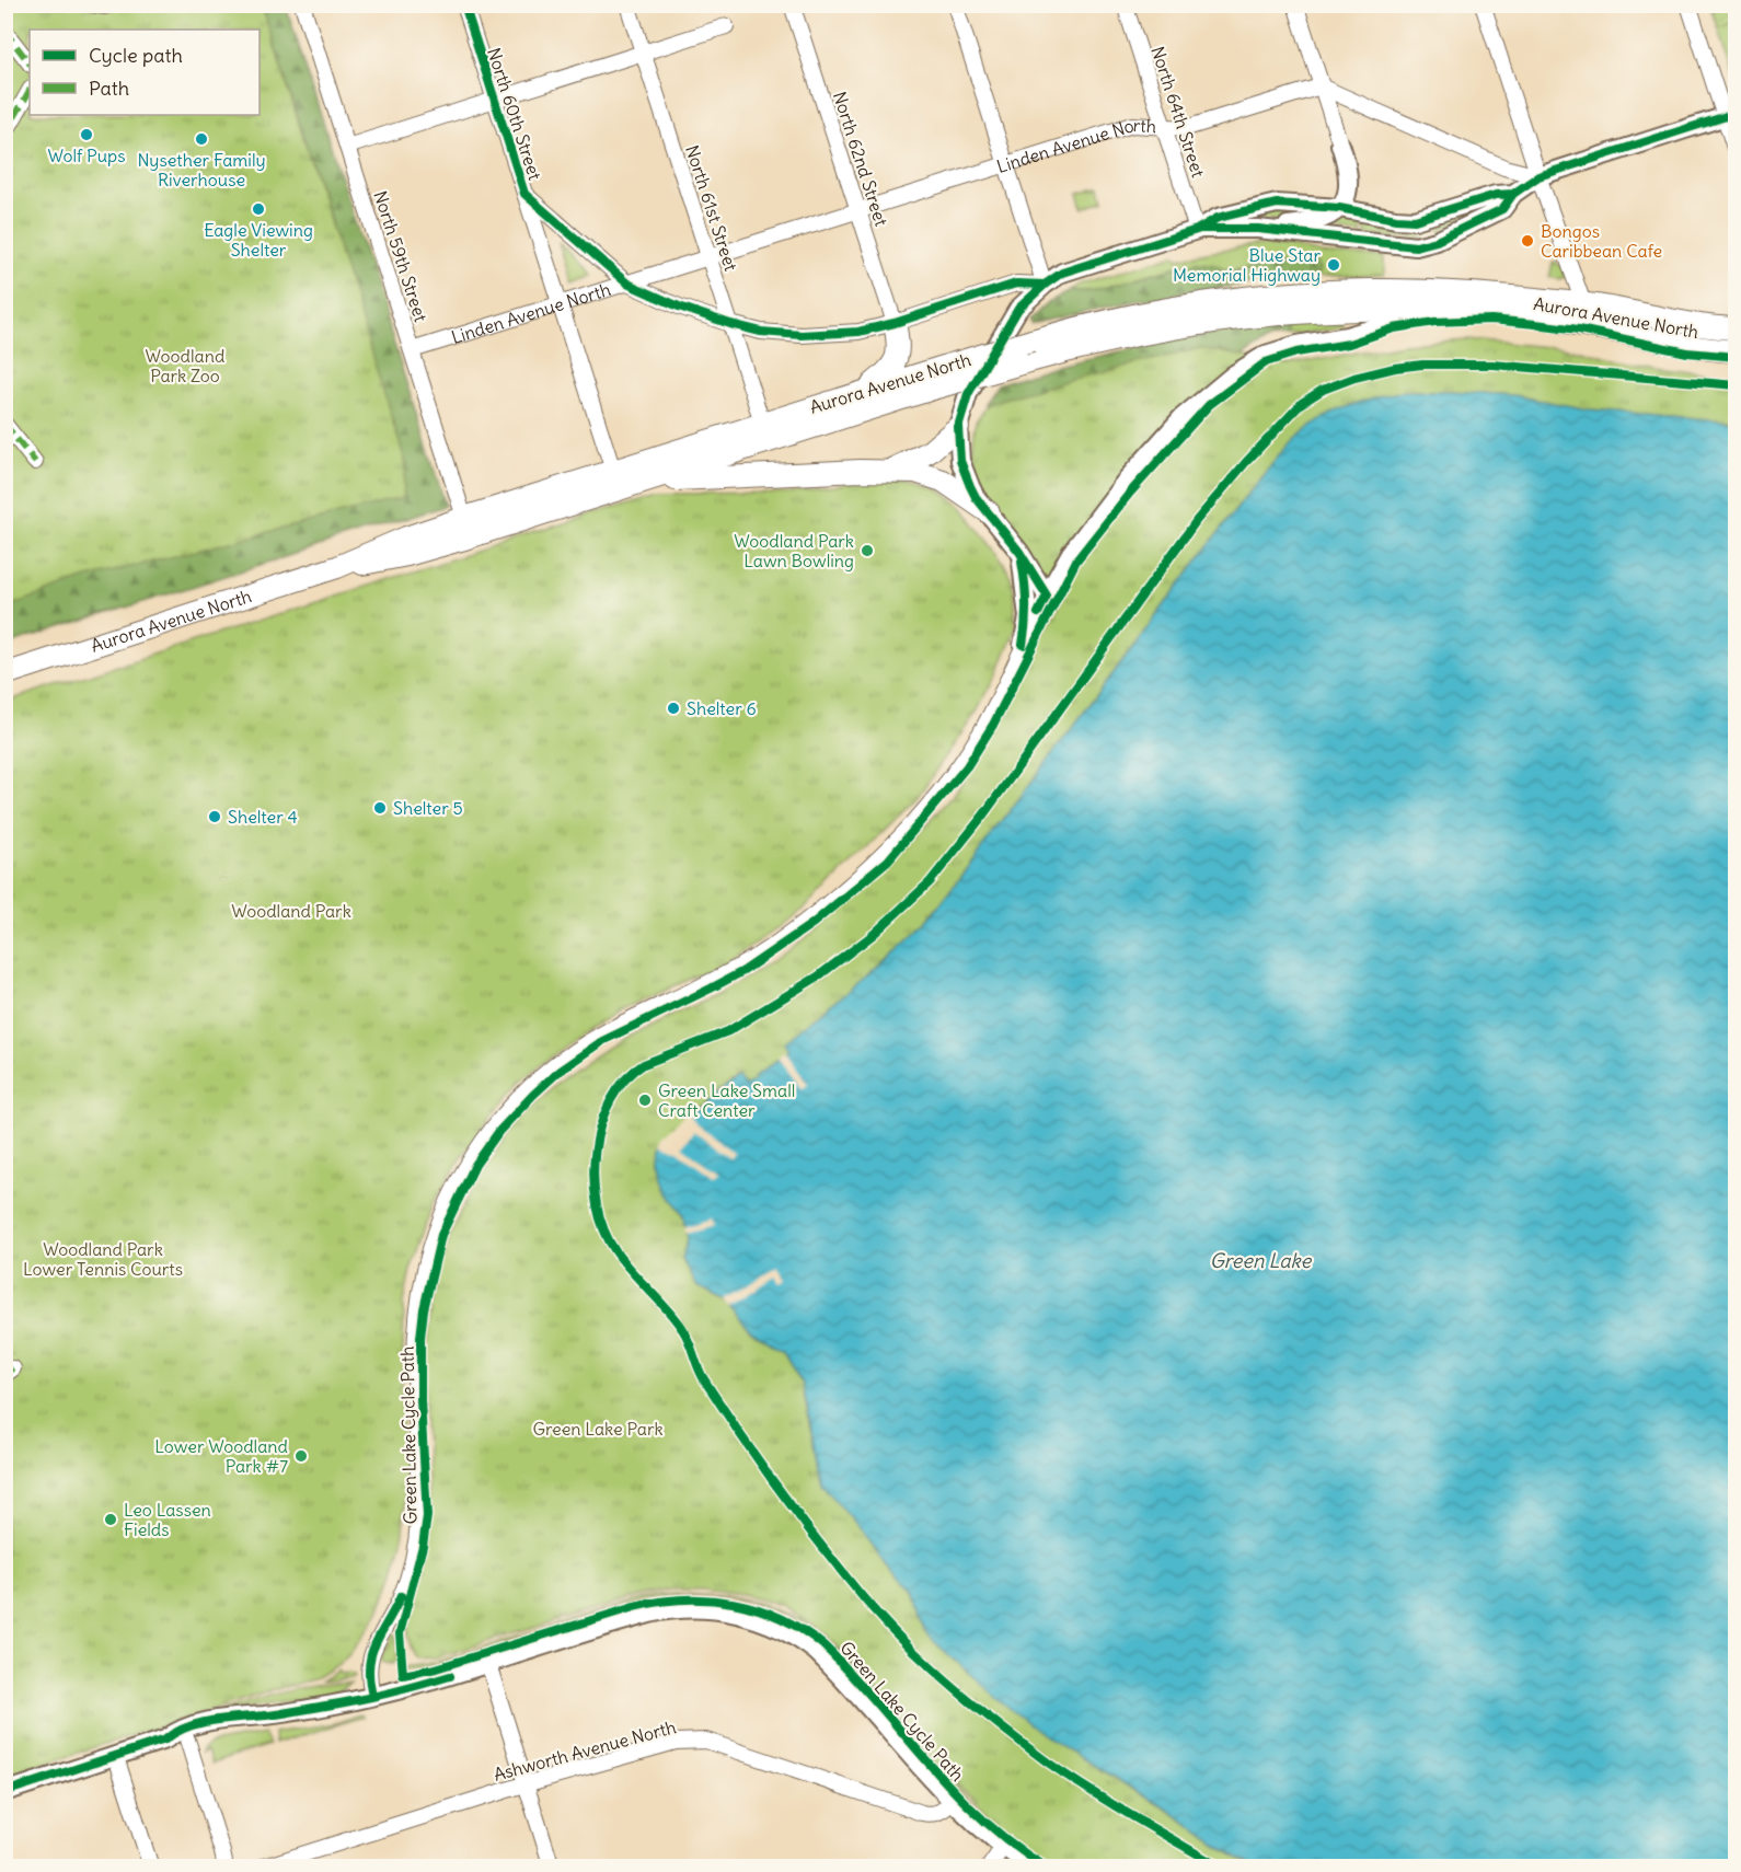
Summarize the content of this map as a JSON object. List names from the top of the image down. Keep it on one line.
{"streets":{"highway":["Aurora Avenue North"],"street":["North 64th Street","North 60th Street","Linden Avenue North","North 62nd Street","North 61st Street","North 59th Street","Ashworth Avenue North"],"cycle path":["Green Lake Cycle Path"]},"crossings":[["North 64th Street","Linden Avenue North"],["North 60th Street","Linden Avenue North"],["North 60th Street","Aurora Avenue North"],["Linden Avenue North","North 62nd Street"],["Linden Avenue North","North 61st Street"],["Linden Avenue North","North 59th Street"],["North 61st Street","Aurora Avenue North"],["North 59th Street","Aurora Avenue North"]],"water":["Green Lake"],"parks":["Woodland Park Zoo","Woodland Park","Woodland Park Lower Tennis Courts","Green Lake Park"],"places":["Wolf Pups","Nysether Family Riverhouse","Eagle Viewing Shelter","Bongos Caribbean Cafe","Blue Star Memorial Highway","Woodland Park Lawn Bowling","Shelter 6","Shelter 5","Shelter 4","Green Lake Small Craft Center","Lower Woodland Park #7","Leo Lassen Fields"],"legend":["Cycle path","Path"]}
